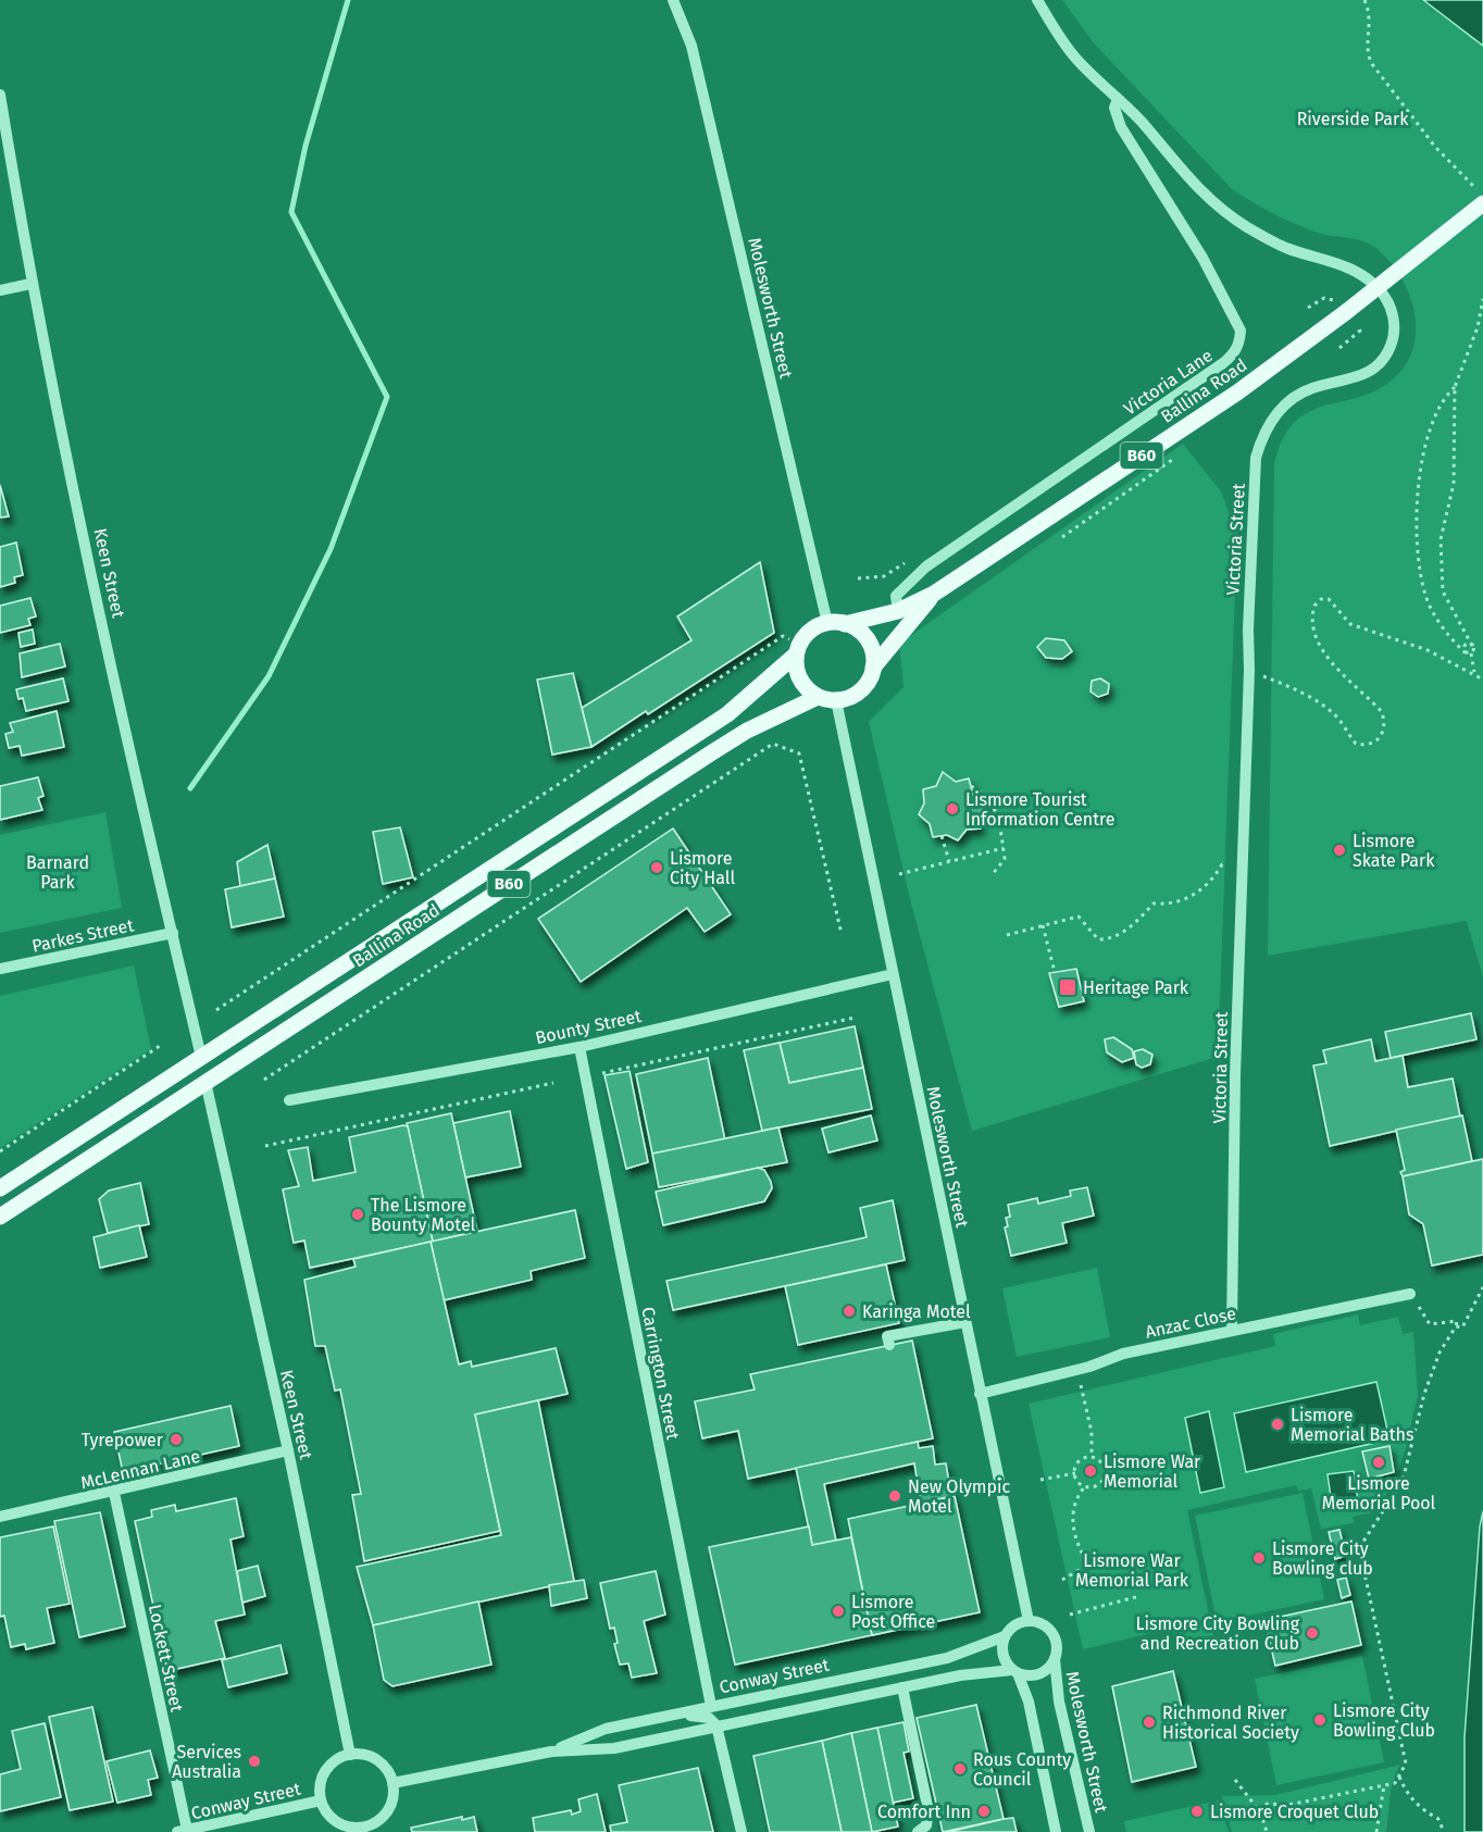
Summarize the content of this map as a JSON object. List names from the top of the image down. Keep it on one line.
{"streets":{"main road":["Ballina Road","B60"],"street":["Molesworth Street","Victoria Lane","Victoria Street","Keen Street","Parkes Street","Bounty Street","Anzac Close","Carrington Street","McLennan Lane","Lockett Street","Conway Street"]},"crossings":[["Molesworth Street","Ballina Road"],["Molesworth Street","B60"],["Molesworth Street","Bounty Street"],["Molesworth Street","Anzac Close"],["Molesworth Street","Conway Street"],["Victoria Lane","Ballina Road"],["Victoria Lane","Victoria Street"],["Ballina Road","B60"],["Ballina Road","Keen Street"],["Victoria Street","Anzac Close"],["Keen Street","Parkes Street"],["Keen Street","McLennan Lane"],["Keen Street","Conway Street"],["Bounty Street","Carrington Street"],["Carrington Street","Conway Street"],["McLennan Lane","Lockett Street"],["Lockett Street","Conway Street"]],"parks":["Riverside Park","Barnard Park","Lismore War Memorial Park"],"places":{"other":["Lismore Tourist Information Centre","Lismore Skate Park","Lismore City Hall","The Lismore Bounty Motel","Karinga Motel","Lismore Memorial Baths","Tyrepower","Lismore Memorial Pool","Lismore War Memorial","New Olympic Motel","Lismore City Bowling club","Lismore Post Office","Lismore City Bowling and Recreation Club","Lismore City Bowling Club","Richmond River Historical Society","Services Australia","Rous County Council","Comfort Inn","Lismore Croquet Club"],"transit":["Heritage Park"]}}
